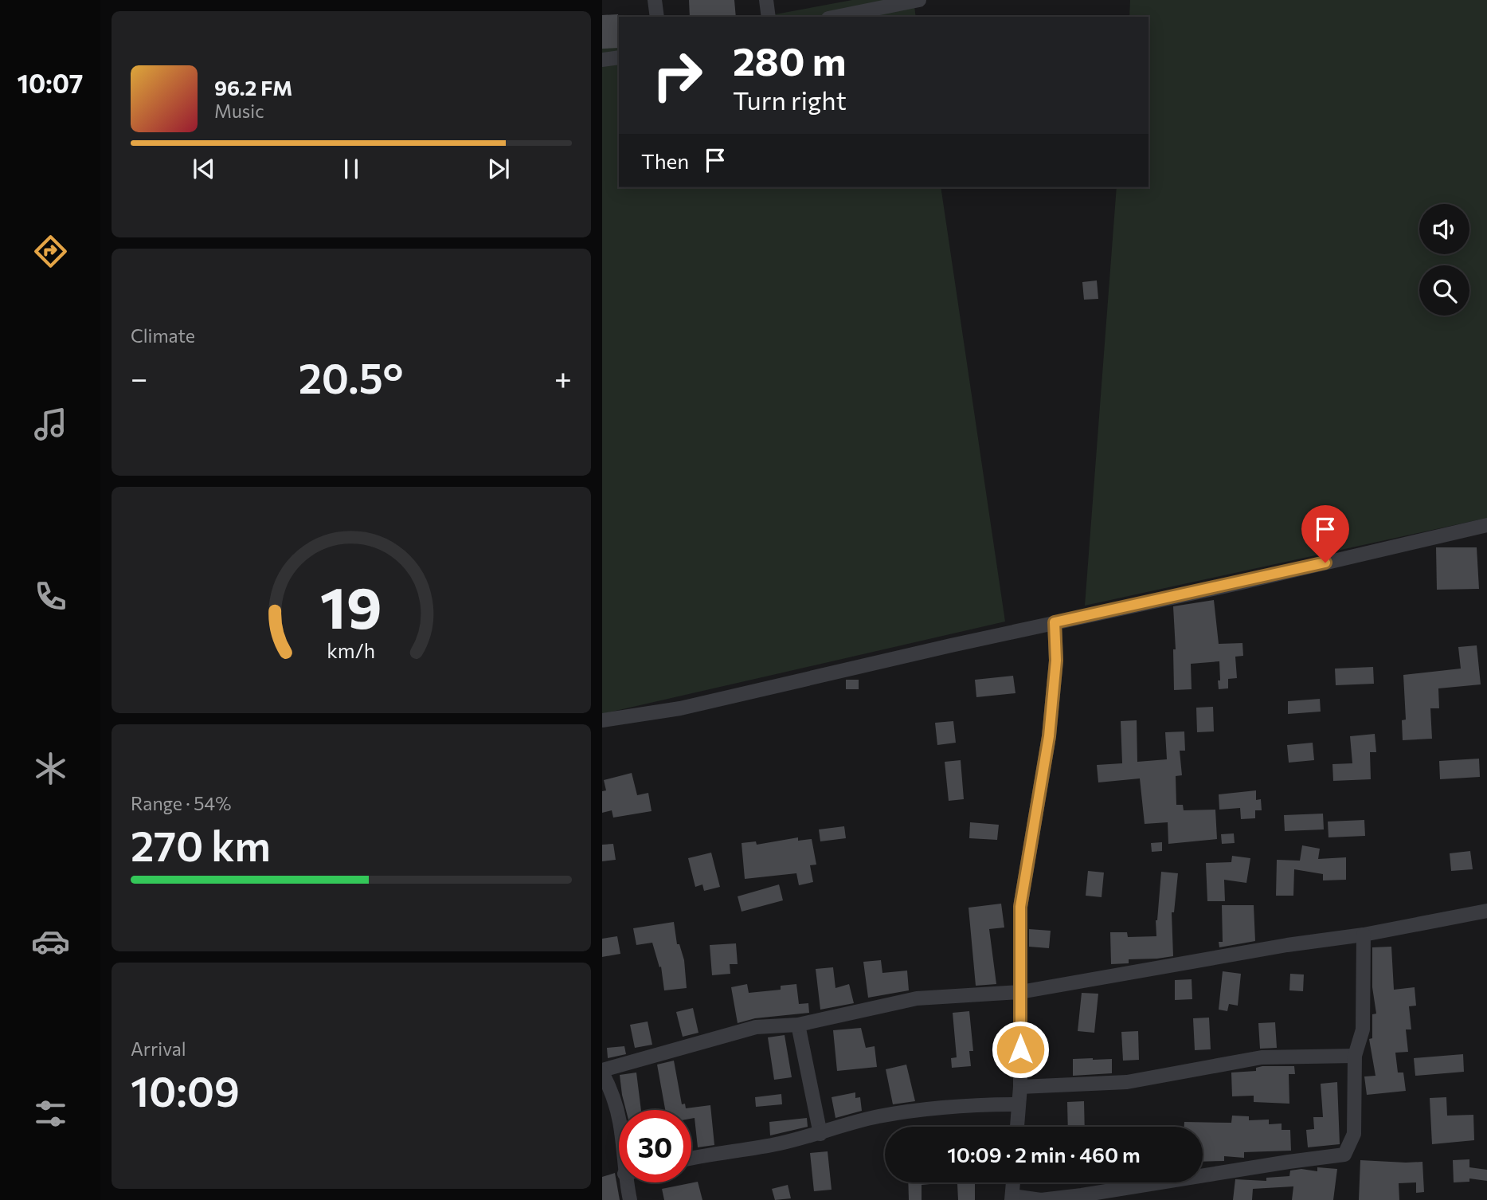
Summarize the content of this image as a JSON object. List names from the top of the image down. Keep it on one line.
{"page":{"tabs":"10:07","turn":["280 m","Turn right"],"song":["96.2 FM","Music"],"then":"Then","tile":["Climate",["Range · 54%","270 km"],["Arrival","10:09"]],"heat":["−","20.5°","+"],"limit":"30","trip":"10:09 · 2 min · 460 m","gauge":["19","km/h"]}}
